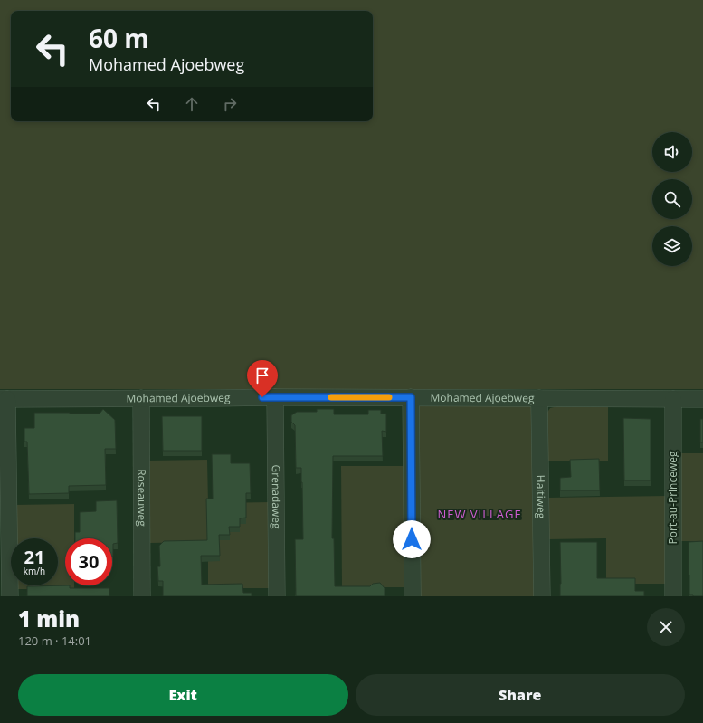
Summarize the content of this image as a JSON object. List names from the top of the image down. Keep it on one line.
{"streets":{"street":["Mohamed Ajoebweg","Grenadaweg","Haitiweg","Roseauweg","Port-au-Princeweg"]},"crossings":[["Mohamed Ajoebweg","Grenadaweg"],["Mohamed Ajoebweg","Haitiweg"],["Mohamed Ajoebweg","Roseauweg"],["Mohamed Ajoebweg","Port-au-Princeweg"]],"districts":["NEW VILLAGE"],"page":{"turn":["60 m","Mohamed Ajoebweg"],"speed":"21 km/h","limit":"30","heading":["1 min","120 m · 14:01"],"buttons":["Exit","Share"]}}
